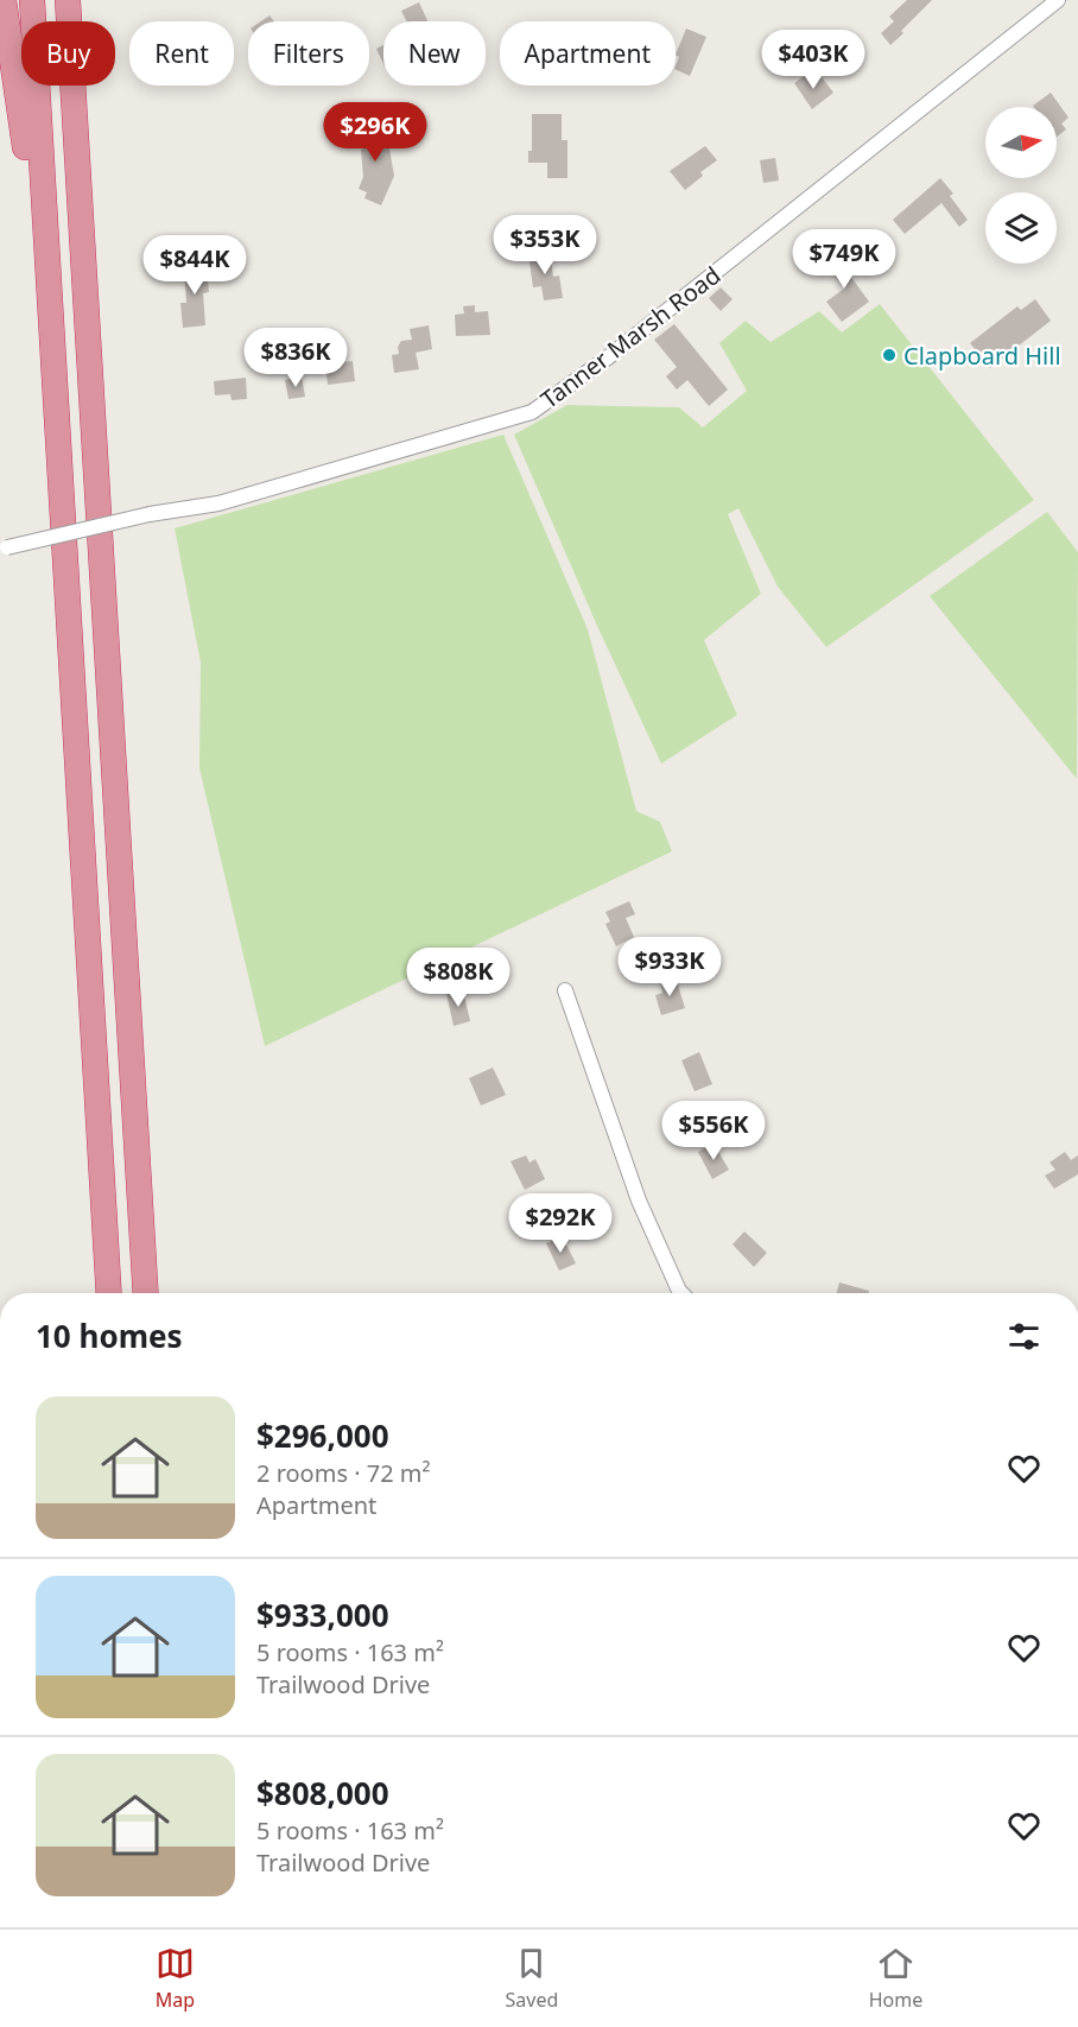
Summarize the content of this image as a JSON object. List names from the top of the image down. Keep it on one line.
{"streets":{"street":["Tanner Marsh Road"]},"places":["Clapboard Hill"],"north":"right","page":{"chip":["Buy","Rent","Filters","New","Apartment"],"price":["$403K","$296K","$353K","$749K","$844K","$836K","$933K","$808K","$556K","$292K"],"heading":"10 homes","list":[{"name":"$296,000","note":"2 rooms · 72 m² · Apartment"},{"name":"$933,000","note":"5 rooms · 163 m² · Trailwood Drive"},{"name":"$808,000","note":"5 rooms · 163 m² · Trailwood Drive"}],"tabs":["Map","Saved","Home"]}}
